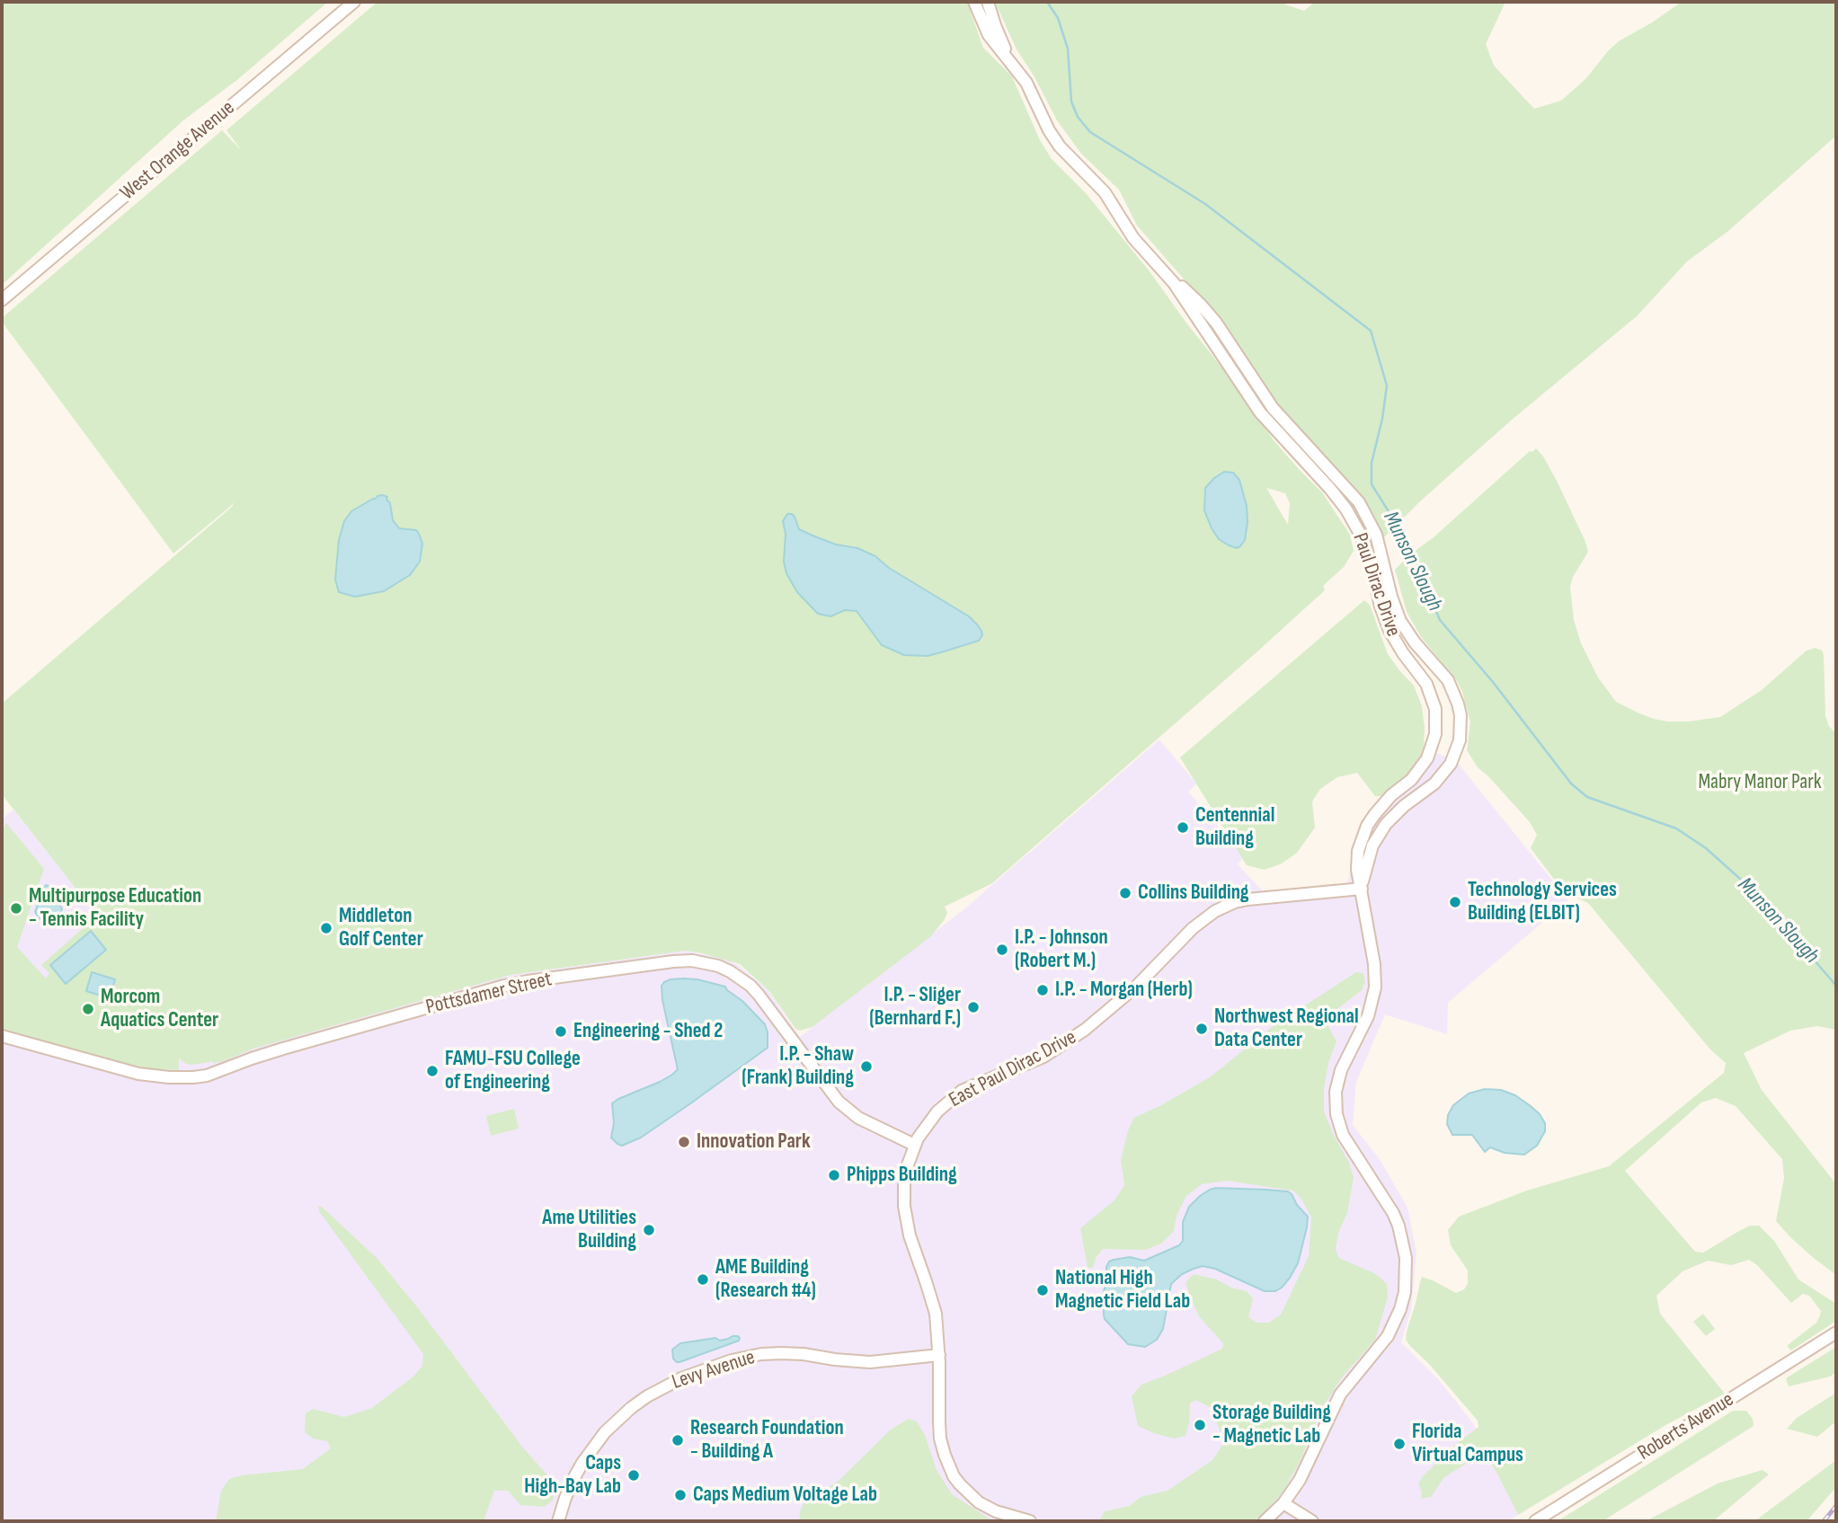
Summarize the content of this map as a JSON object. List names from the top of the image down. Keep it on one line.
{"streets":{"street":["West Orange Avenue","Paul Dirac Drive","Pottsdamer Street","East Paul Dirac Drive","Levy Avenue","Roberts Avenue"]},"crossings":[["Paul Dirac Drive","East Paul Dirac Drive"],["Pottsdamer Street","East Paul Dirac Drive"],["East Paul Dirac Drive","Levy Avenue"]],"water":["Munson Slough"],"parks":["Mabry Manor Park"],"places":["Centennial Building","Collins Building","Technology Services Building (ELBIT)","Multipurpose Education - Tennis Facility","Middleton Golf Center","I.P. - Johnson (Robert M.)","I.P. - Morgan (Herb)","I.P. - Sliger (Bernhard F.)","Morcom Aquatics Center","Northwest Regional Data Center","Engineering - Shed 2","I.P. - Shaw (Frank) Building","FAMU-FSU College of Engineering","Innovation Park","Phipps Building","Ame Utilities Building","AME Building (Research #4)","National High Magnetic Field Lab","Storage Building - Magnetic Lab","Research Foundation - Building A","Florida Virtual Campus","Caps High-Bay Lab","Caps Medium Voltage Lab"]}
